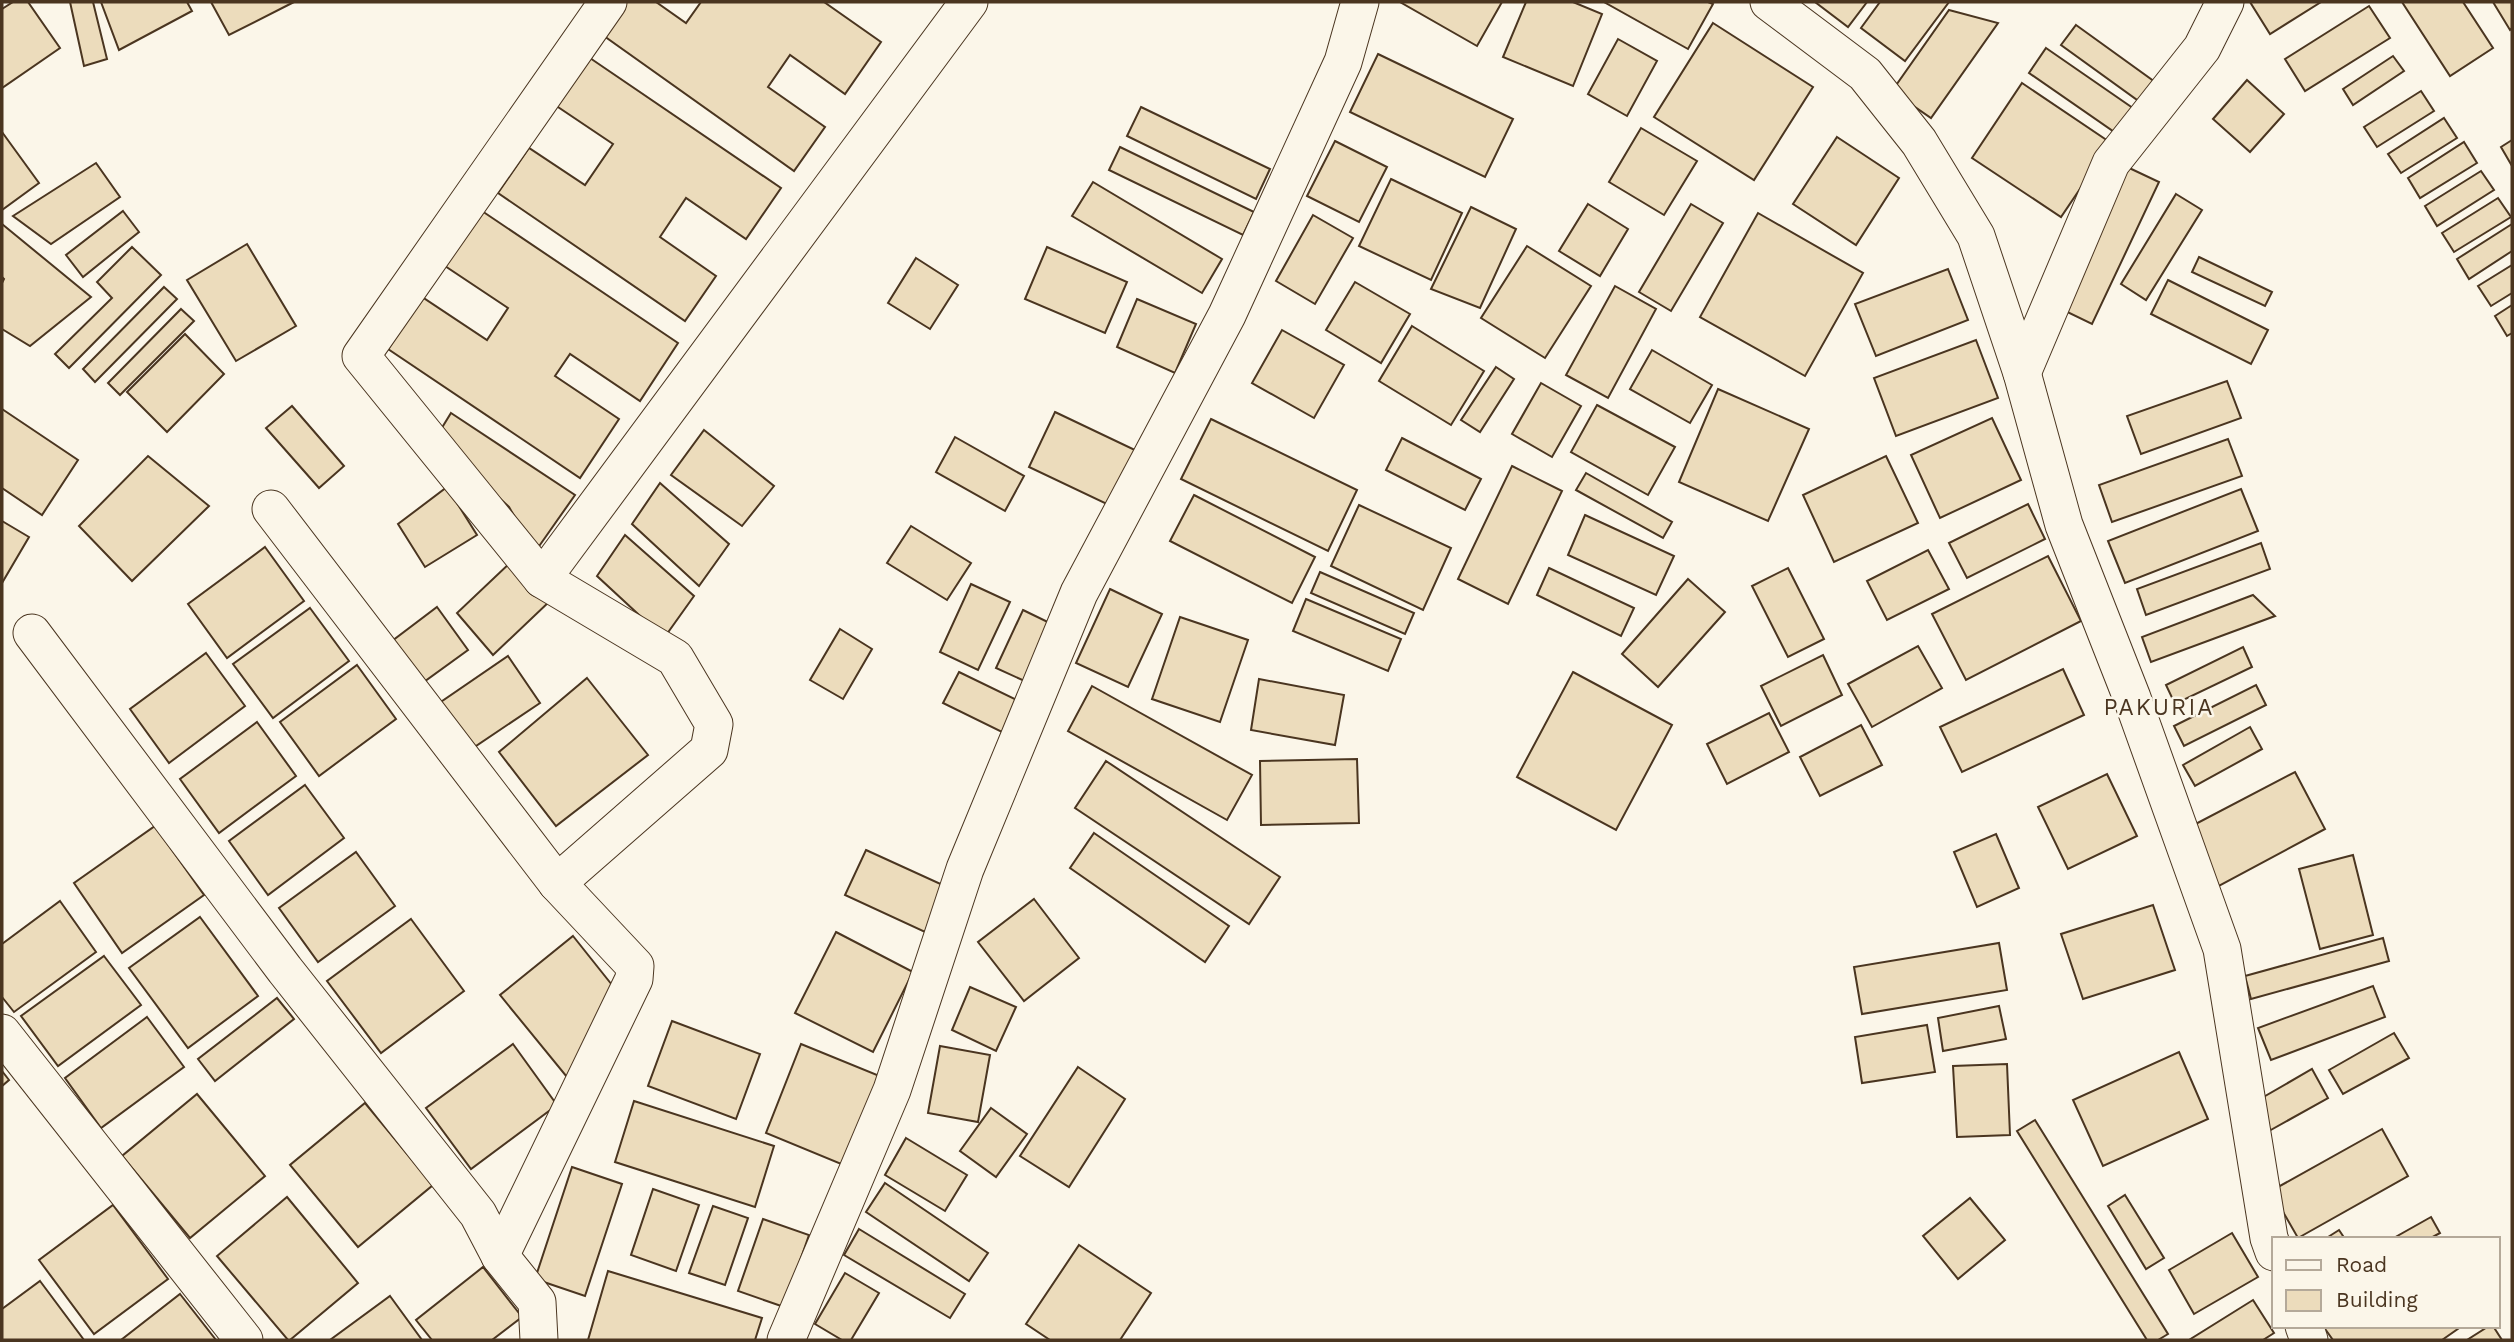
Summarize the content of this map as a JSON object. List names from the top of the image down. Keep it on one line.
{"districts":["PAKURIA"],"legend":["Road","Building"]}
